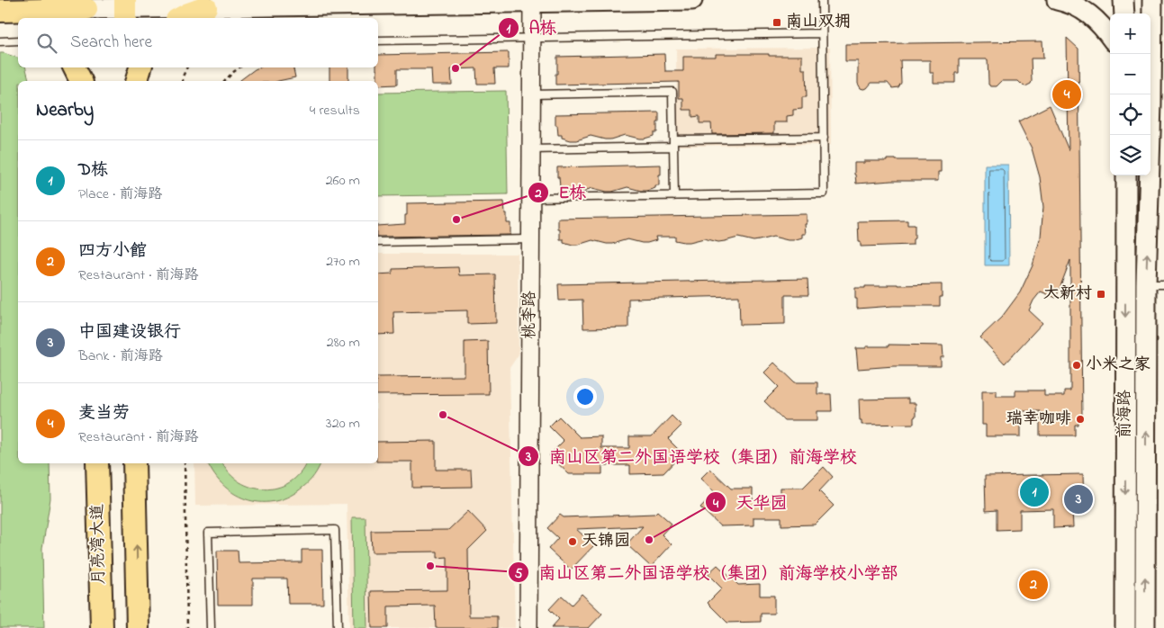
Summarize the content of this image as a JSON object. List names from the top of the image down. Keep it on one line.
{"streets":{"main road":["前海路","月亮湾大道"],"street":["桃李路"]},"places":{"transit":["南山双拥","大新村"],"other":["A栋","E栋","小米之家","南山区第二外国语学校（集团）前海学校","瑞幸咖啡","天华园","天锦园","南山区第二外国语学校（集团）前海学校小学部"]},"page":{"map_buttons":["+","−"],"search":"Search here","pins":["4","1","3","2"],"heading":["Nearby","4 results"],"list":[{"mark":"1","name":"D栋","note":"Place · 前海路","value":"260 m"},{"mark":"2","name":"四方小館","note":"Restaurant · 前海路","value":"270 m"},{"mark":"3","name":"中国建设银行","note":"Bank · 前海路","value":"280 m"},{"mark":"4","name":"麦当劳","note":"Restaurant · 前海路","value":"320 m"}]}}
